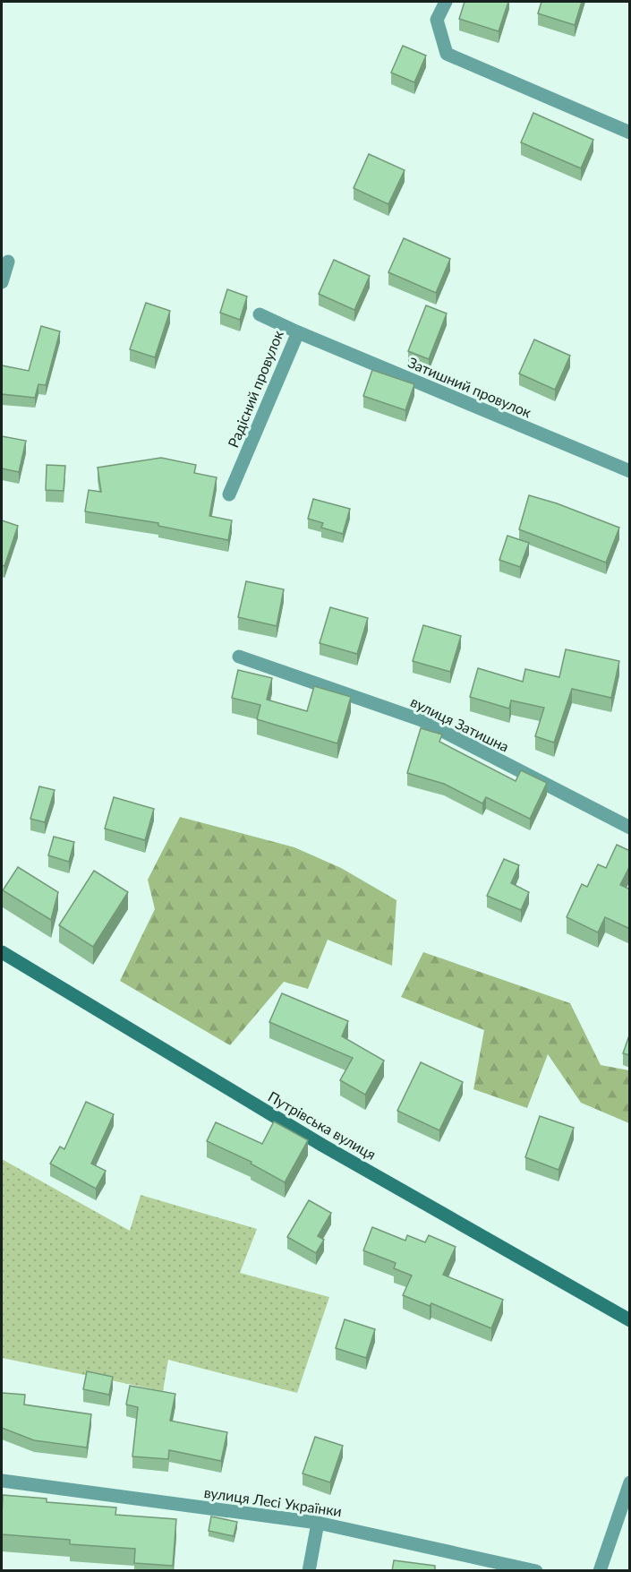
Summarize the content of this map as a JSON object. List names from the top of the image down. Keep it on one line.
{"streets":{"main road":["Путрівська вулиця"],"street":["Затишний провулок","Радісний провулок","вулиця Затишна","вулиця Лесі Українки"]},"crossings":[["Затишний провулок","Радісний провулок"]]}
